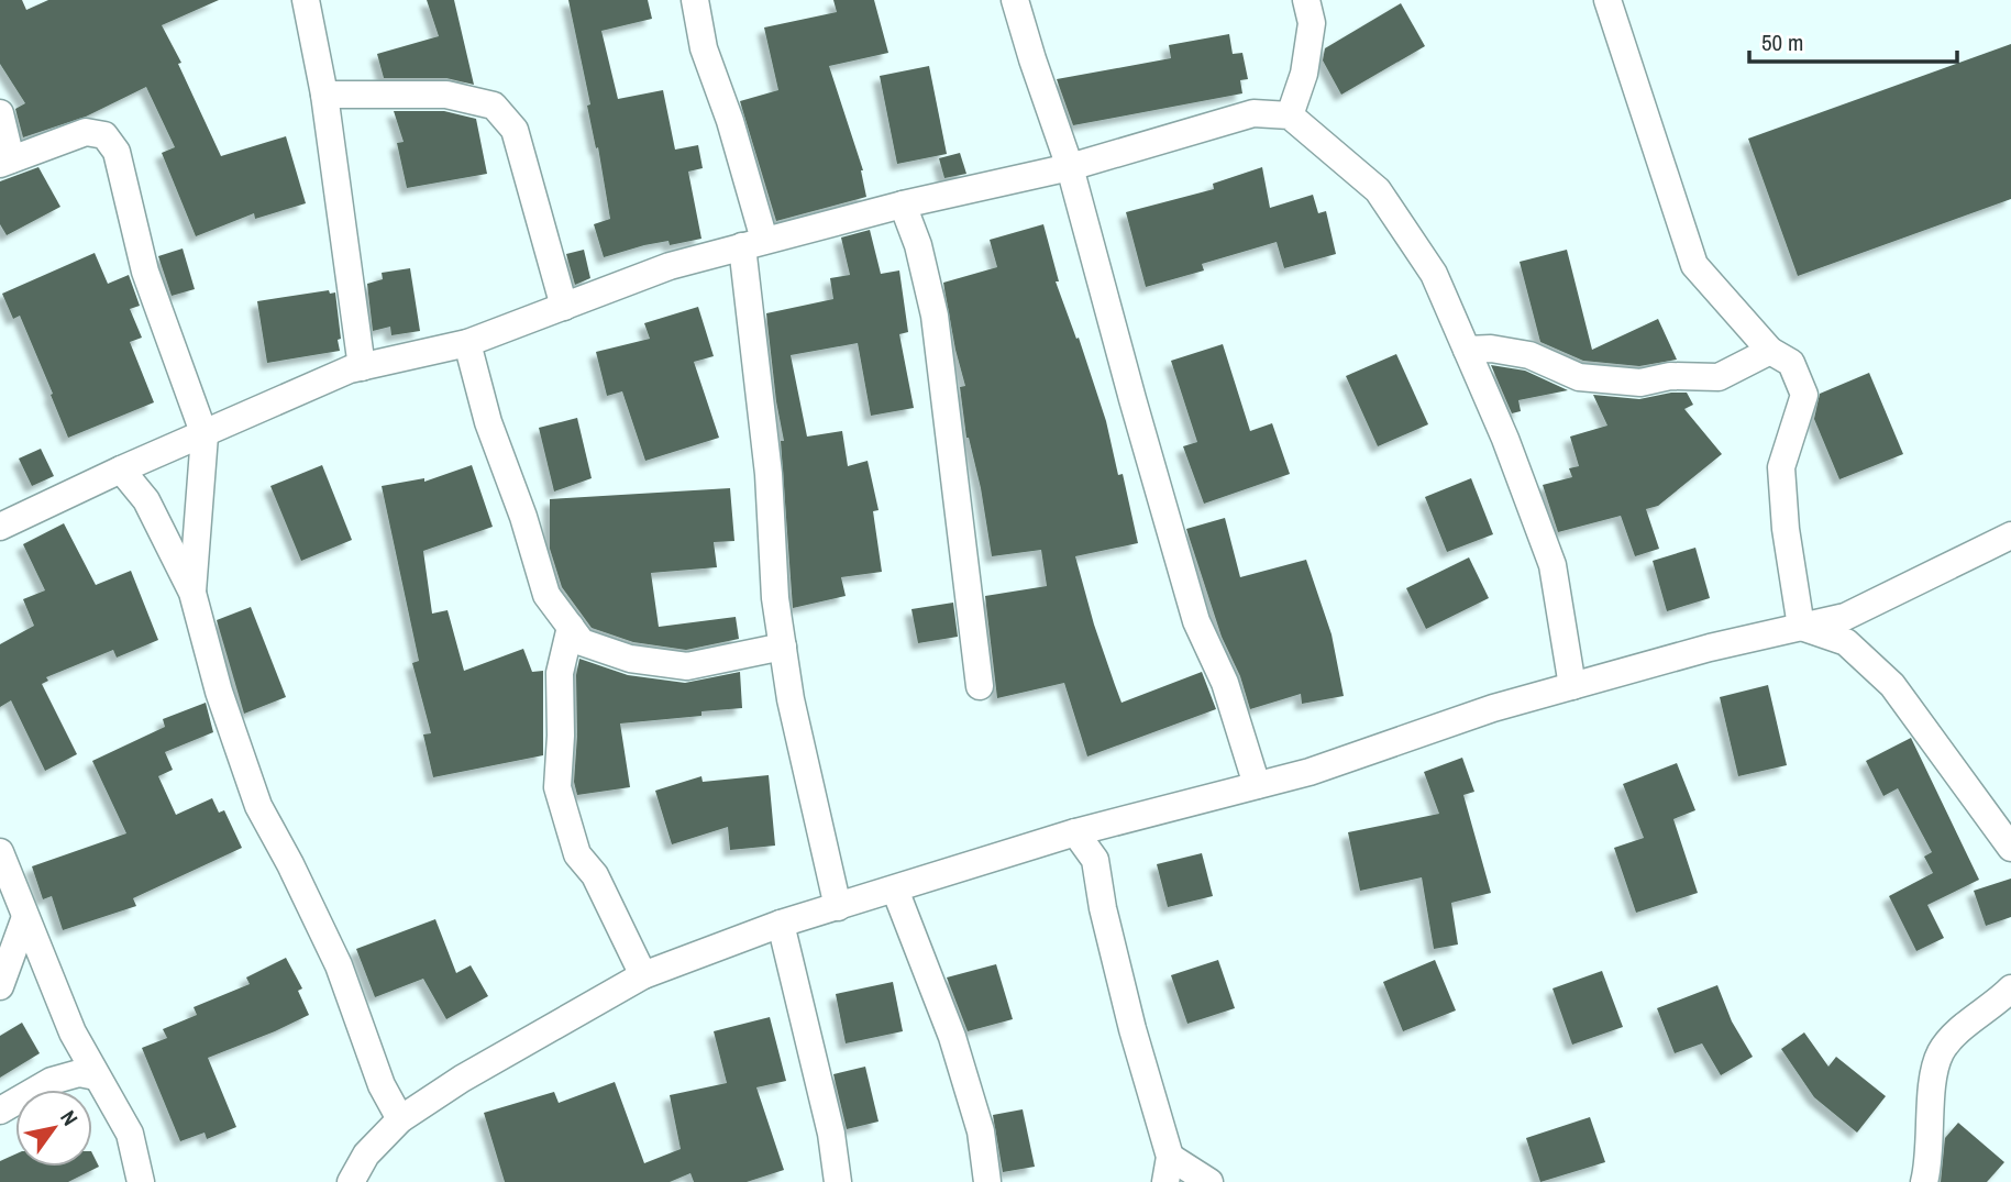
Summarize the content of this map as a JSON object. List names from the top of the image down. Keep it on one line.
{"scale_bar":"50 m","north":"top right"}
